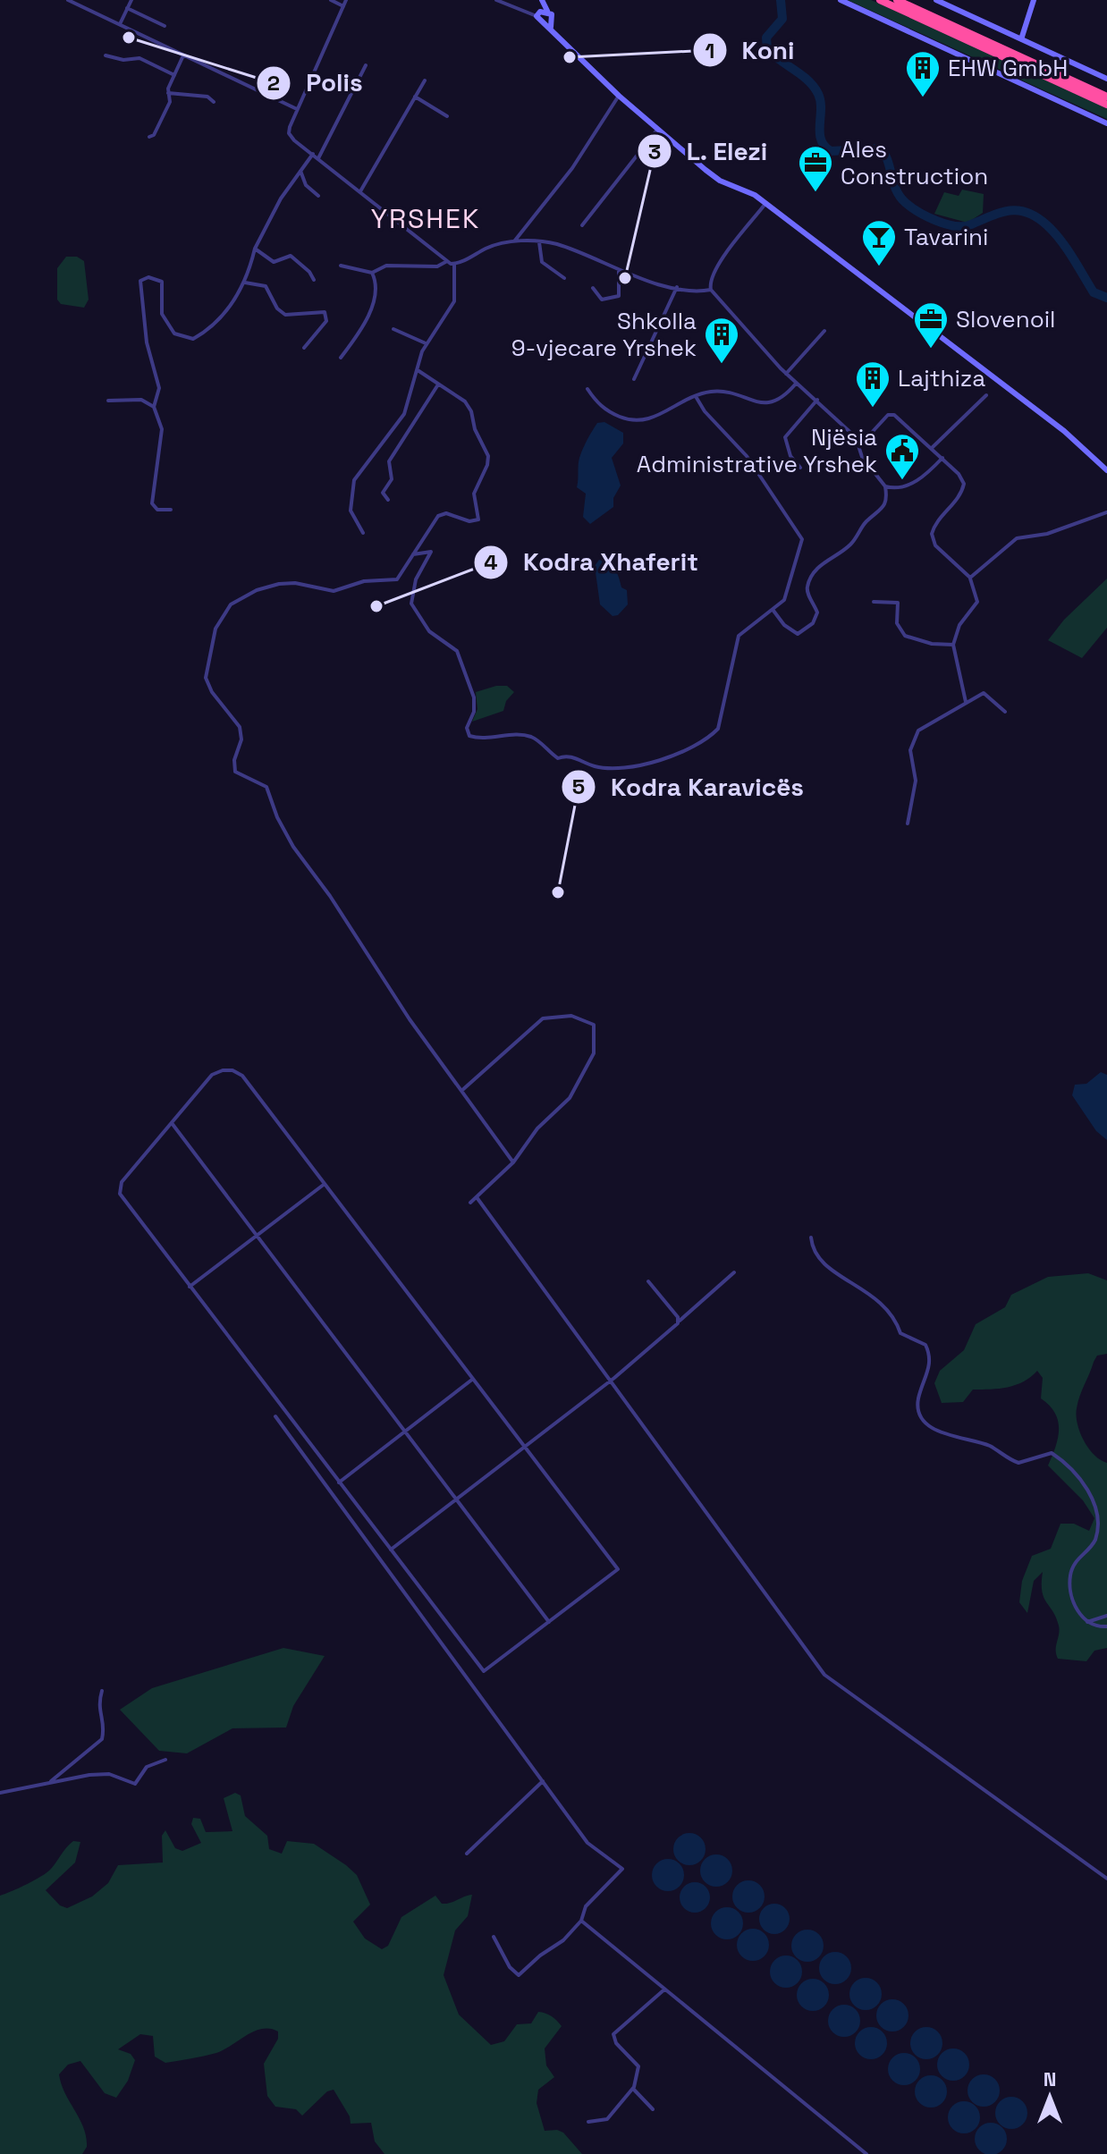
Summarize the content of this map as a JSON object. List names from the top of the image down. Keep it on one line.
{"districts":["YRSHEK"],"places":{"other":["Polis","Koni","L. Elezi","Kodra Xhaferit","Kodra Karavicës"],"building":["EHW GmbH","Shkolla 9-vjecare Yrshek","Lajthiza"],"office":["Ales Construction","Slovenoil"],"bar":["Tavarini"],"public building":["Njësia Administrative Yrshek"]},"north":"top"}
